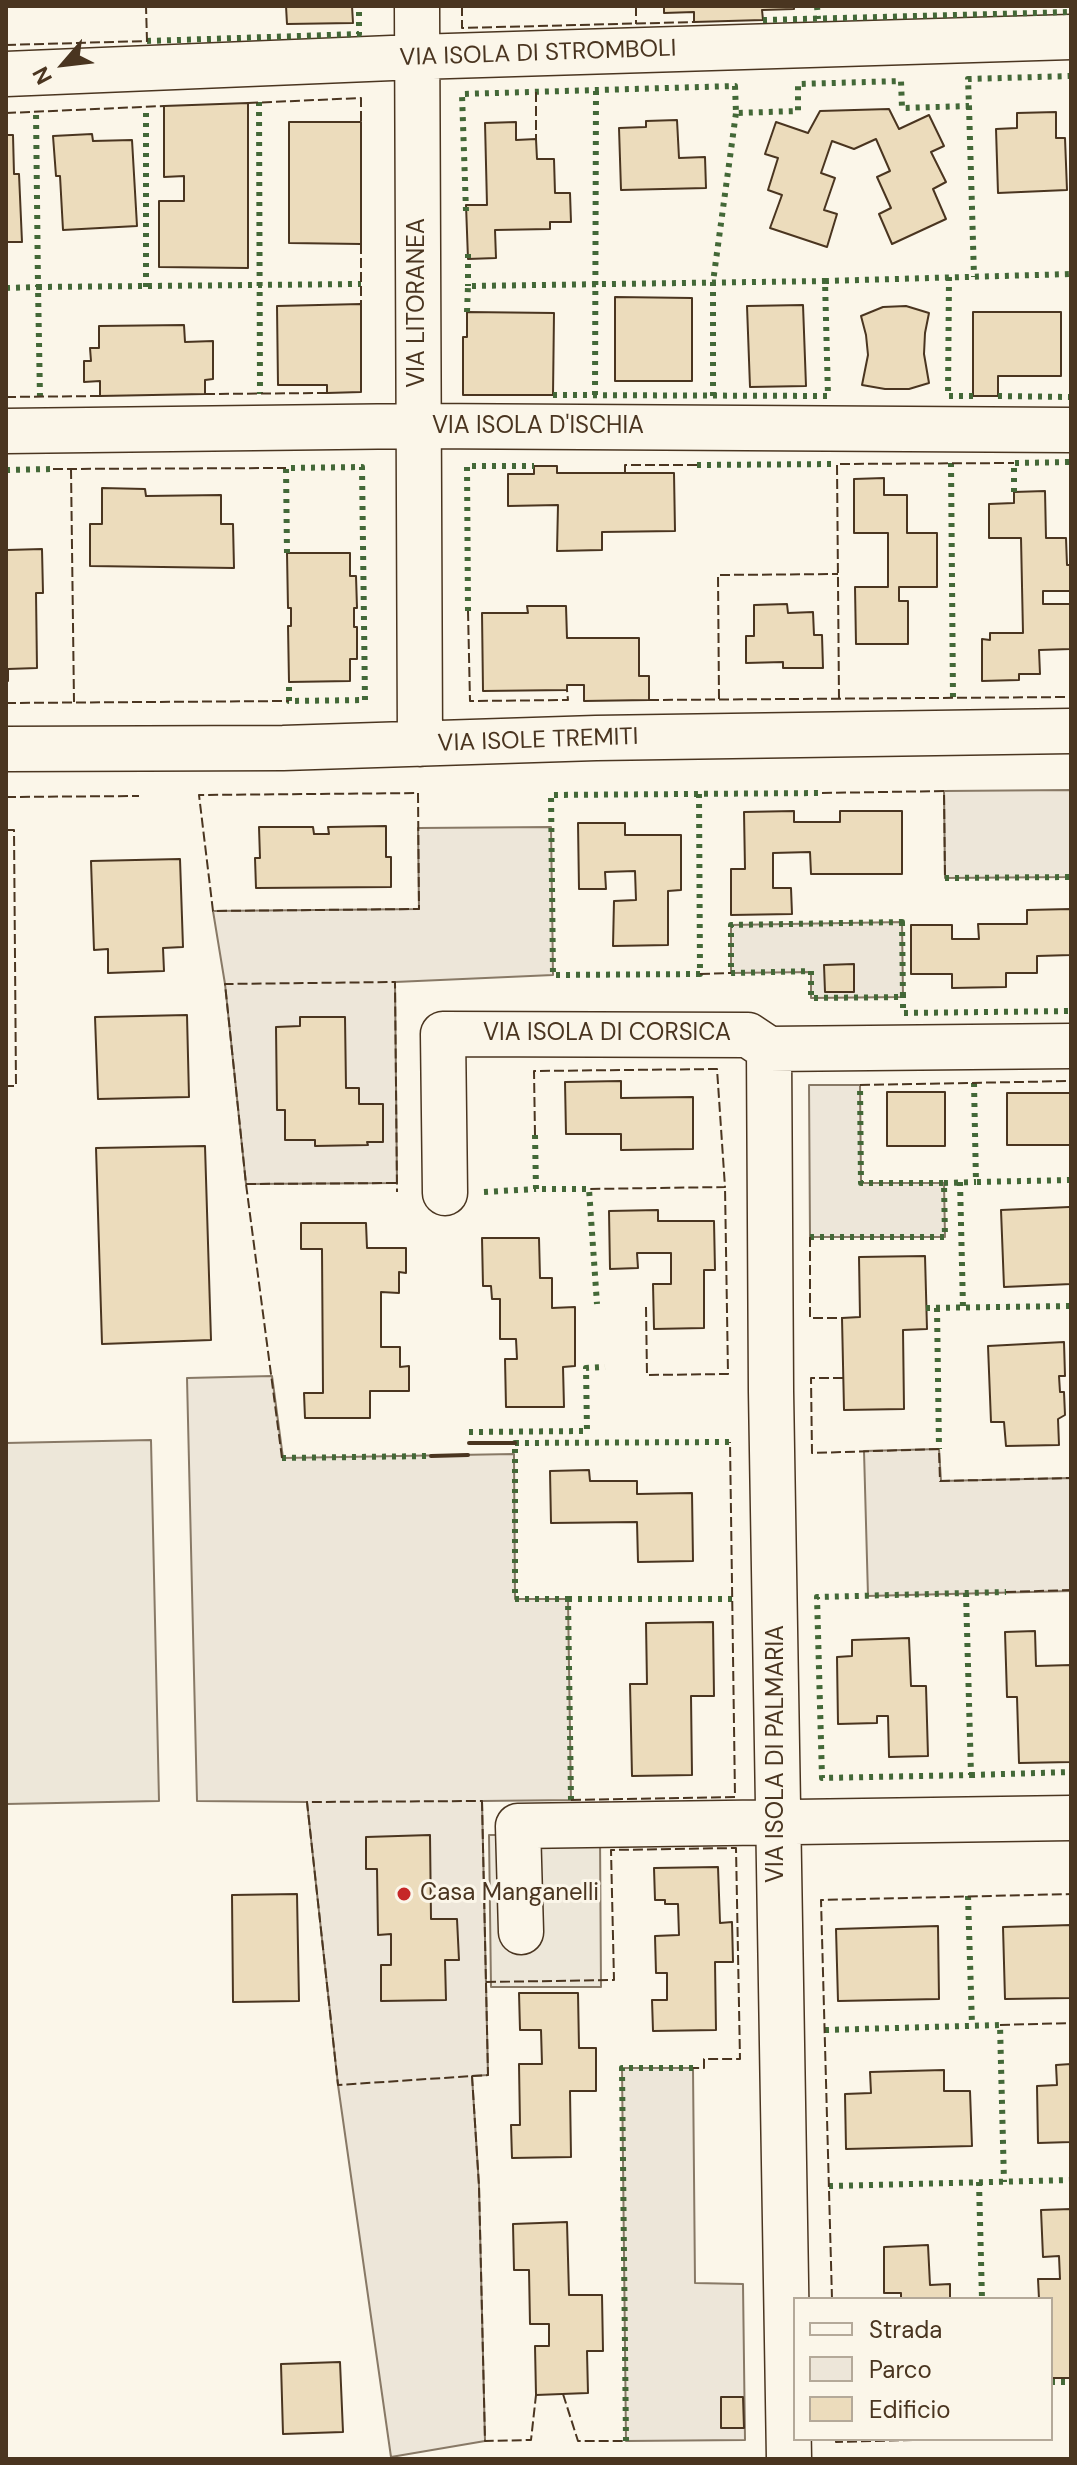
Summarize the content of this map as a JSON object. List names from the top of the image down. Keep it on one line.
{"streets":{"street":["VIA ISOLA DI STROMBOLI","VIA LITORANEA","VIA ISOLA D'ISCHIA","VIA ISOLE TREMITI","VIA ISOLA DI CORSICA","VIA ISOLA DI PALMARIA"]},"crossings":[["VIA ISOLA DI STROMBOLI","VIA LITORANEA"],["VIA LITORANEA","VIA ISOLA D'ISCHIA"],["VIA LITORANEA","VIA ISOLE TREMITI"],["VIA ISOLA DI CORSICA","VIA ISOLA DI PALMARIA"]],"places":["Casa Manganelli"],"legend":["Strada","Parco","Edificio"],"north":"bottom left"}
